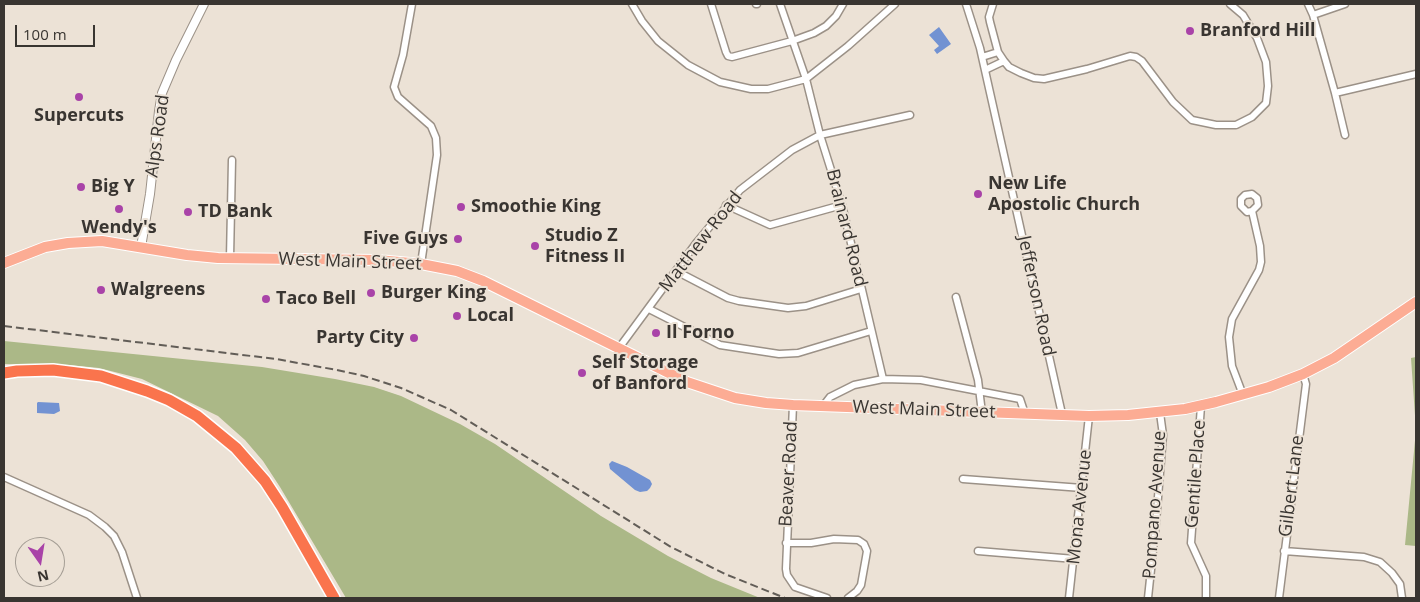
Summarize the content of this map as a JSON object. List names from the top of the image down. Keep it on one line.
{"streets":{"main road":["West Main Street"],"street":["Alps Road","Brainard Road","Matthew Road","Jefferson Road","Beaver Road","Gentile Place","Gilbert Lane","Pompano Avenue","Mona Avenue"]},"crossings":[["Alps Road","West Main Street"],["Brainard Road","Matthew Road"],["Brainard Road","West Main Street"],["Matthew Road","West Main Street"],["West Main Street","Jefferson Road"],["West Main Street","Beaver Road"],["West Main Street","Gentile Place"],["West Main Street","Gilbert Lane"],["West Main Street","Pompano Avenue"],["West Main Street","Mona Avenue"]],"places":["Branford Hill","Supercuts","Big Y","New Life Apostolic Church","Smoothie King","Wendy's","TD Bank","Five Guys","Studio Z Fitness II","Walgreens","Burger King","Taco Bell","Local","Il Forno","Party City","Self Storage of Banford"],"scale_bar":"100 m","north":"bottom"}
